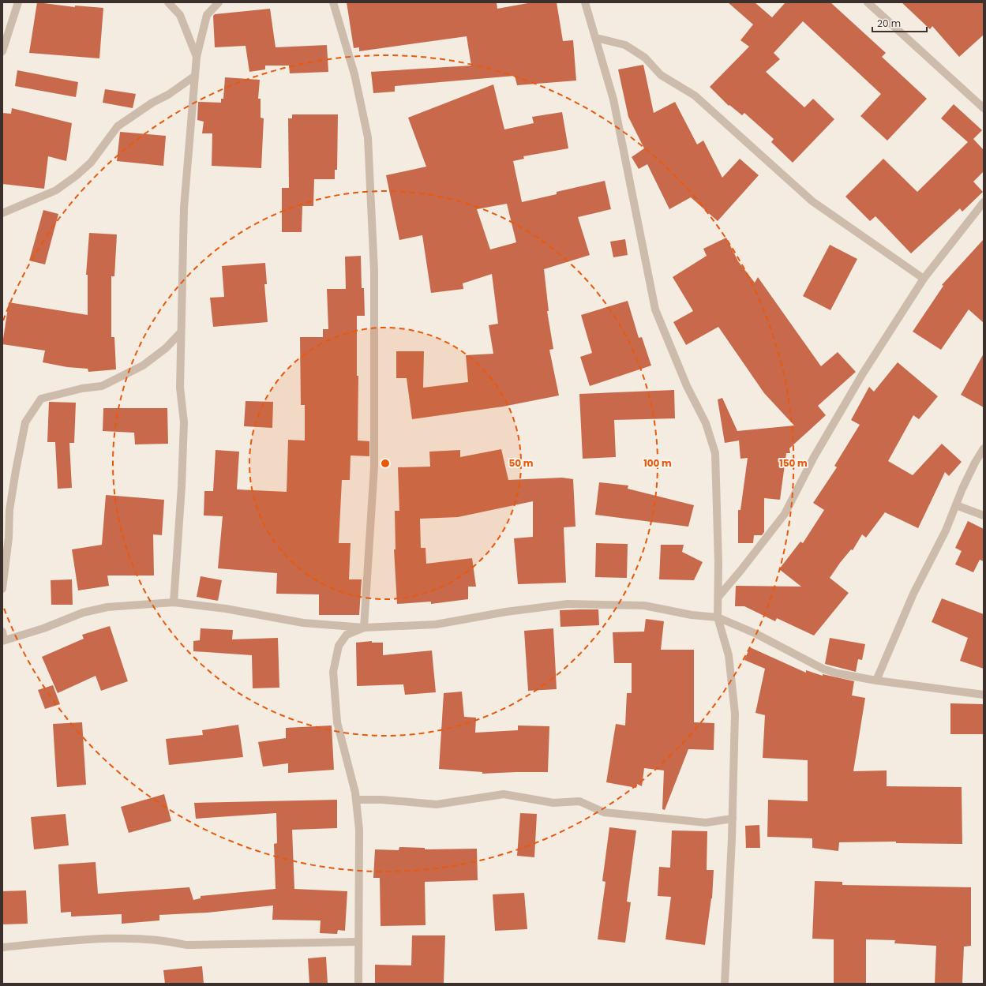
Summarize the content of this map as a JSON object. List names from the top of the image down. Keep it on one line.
{"scale_bar":"20 m","rings":["50 m","100 m","150 m"]}
